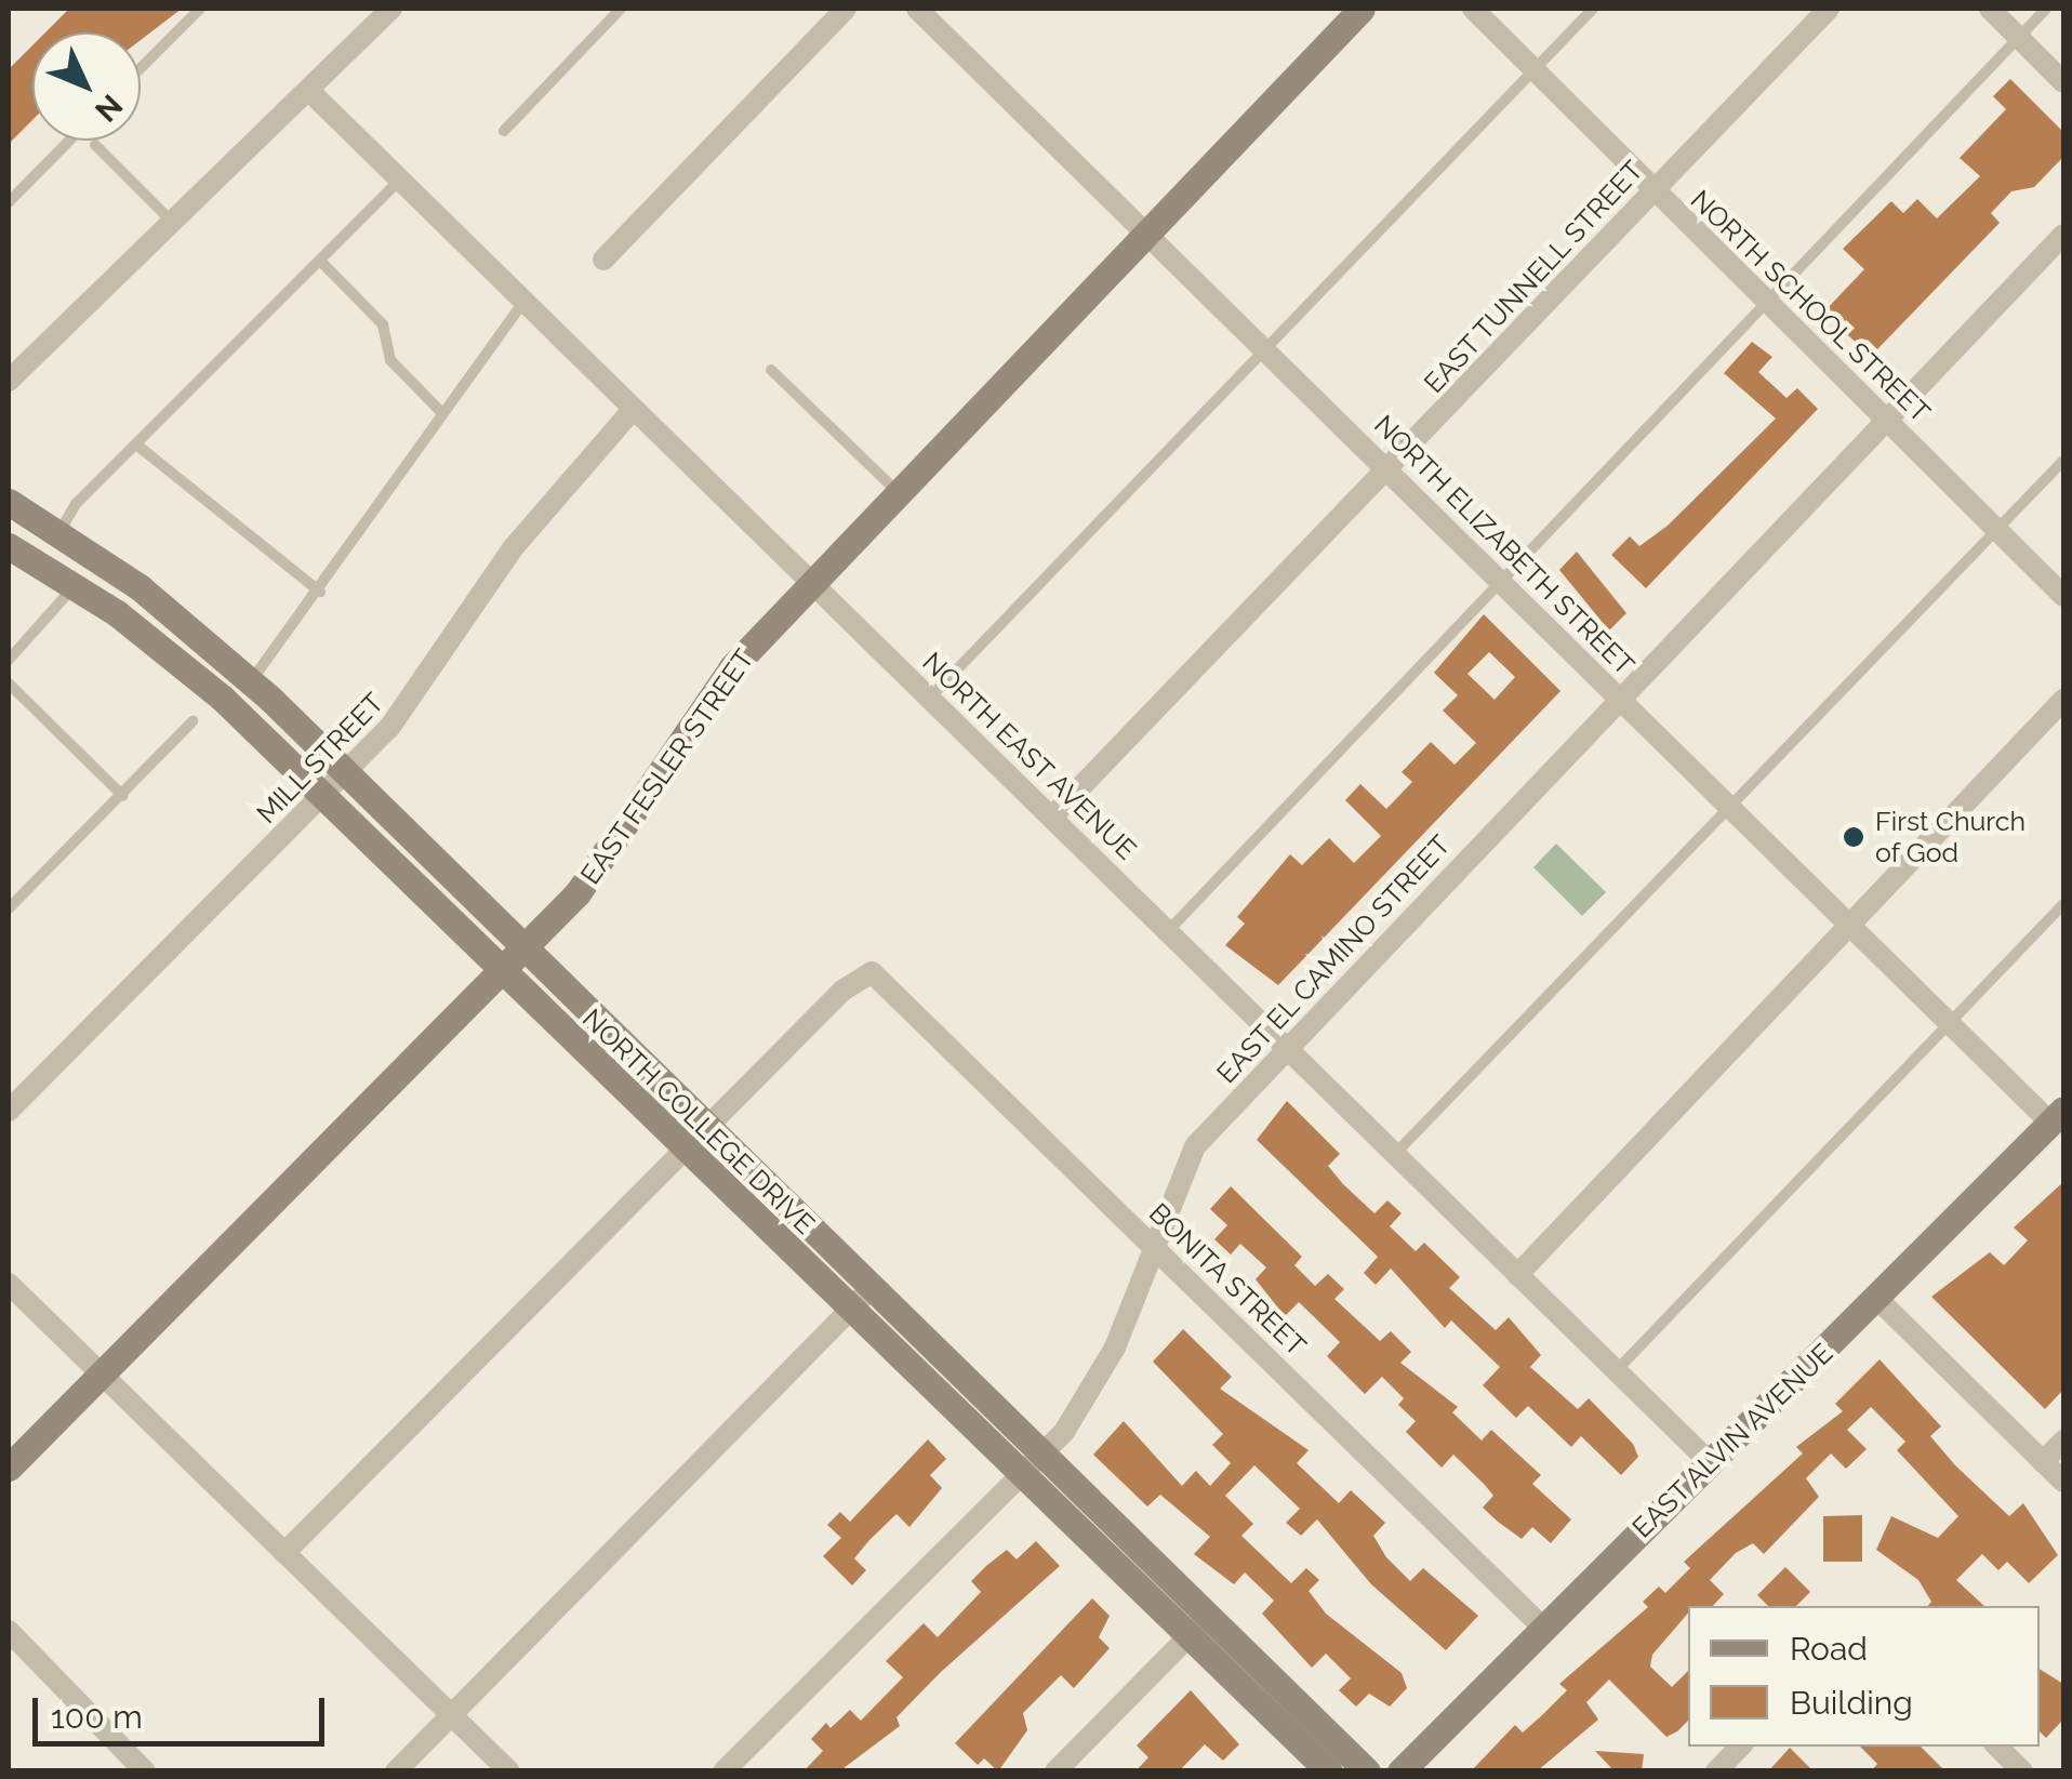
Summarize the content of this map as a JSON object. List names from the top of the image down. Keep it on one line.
{"streets":{"street":["EAST TUNNELL STREET","NORTH SCHOOL STREET","NORTH ELIZABETH STREET","NORTH EAST AVENUE","MILL STREET","EAST FESLER STREET","EAST EL CAMINO STREET","NORTH COLLEGE DRIVE","BONITA STREET","EAST ALVIN AVENUE"]},"crossings":[["EAST TUNNELL STREET","NORTH SCHOOL STREET"],["EAST TUNNELL STREET","NORTH ELIZABETH STREET"],["EAST TUNNELL STREET","NORTH EAST AVENUE"],["NORTH SCHOOL STREET","EAST EL CAMINO STREET"],["NORTH ELIZABETH STREET","EAST FESLER STREET"],["NORTH ELIZABETH STREET","EAST EL CAMINO STREET"],["NORTH ELIZABETH STREET","EAST ALVIN AVENUE"],["NORTH EAST AVENUE","MILL STREET"],["NORTH EAST AVENUE","EAST FESLER STREET"],["NORTH EAST AVENUE","EAST EL CAMINO STREET"],["NORTH EAST AVENUE","EAST ALVIN AVENUE"],["MILL STREET","NORTH COLLEGE DRIVE"],["EAST FESLER STREET","NORTH COLLEGE DRIVE"],["EAST EL CAMINO STREET","NORTH COLLEGE DRIVE"],["EAST EL CAMINO STREET","BONITA STREET"],["NORTH COLLEGE DRIVE","BONITA STREET"],["BONITA STREET","EAST ALVIN AVENUE"]],"places":["First Church of God"],"legend":["Road","Building"],"scale_bar":"100 m","north":"bottom right"}
